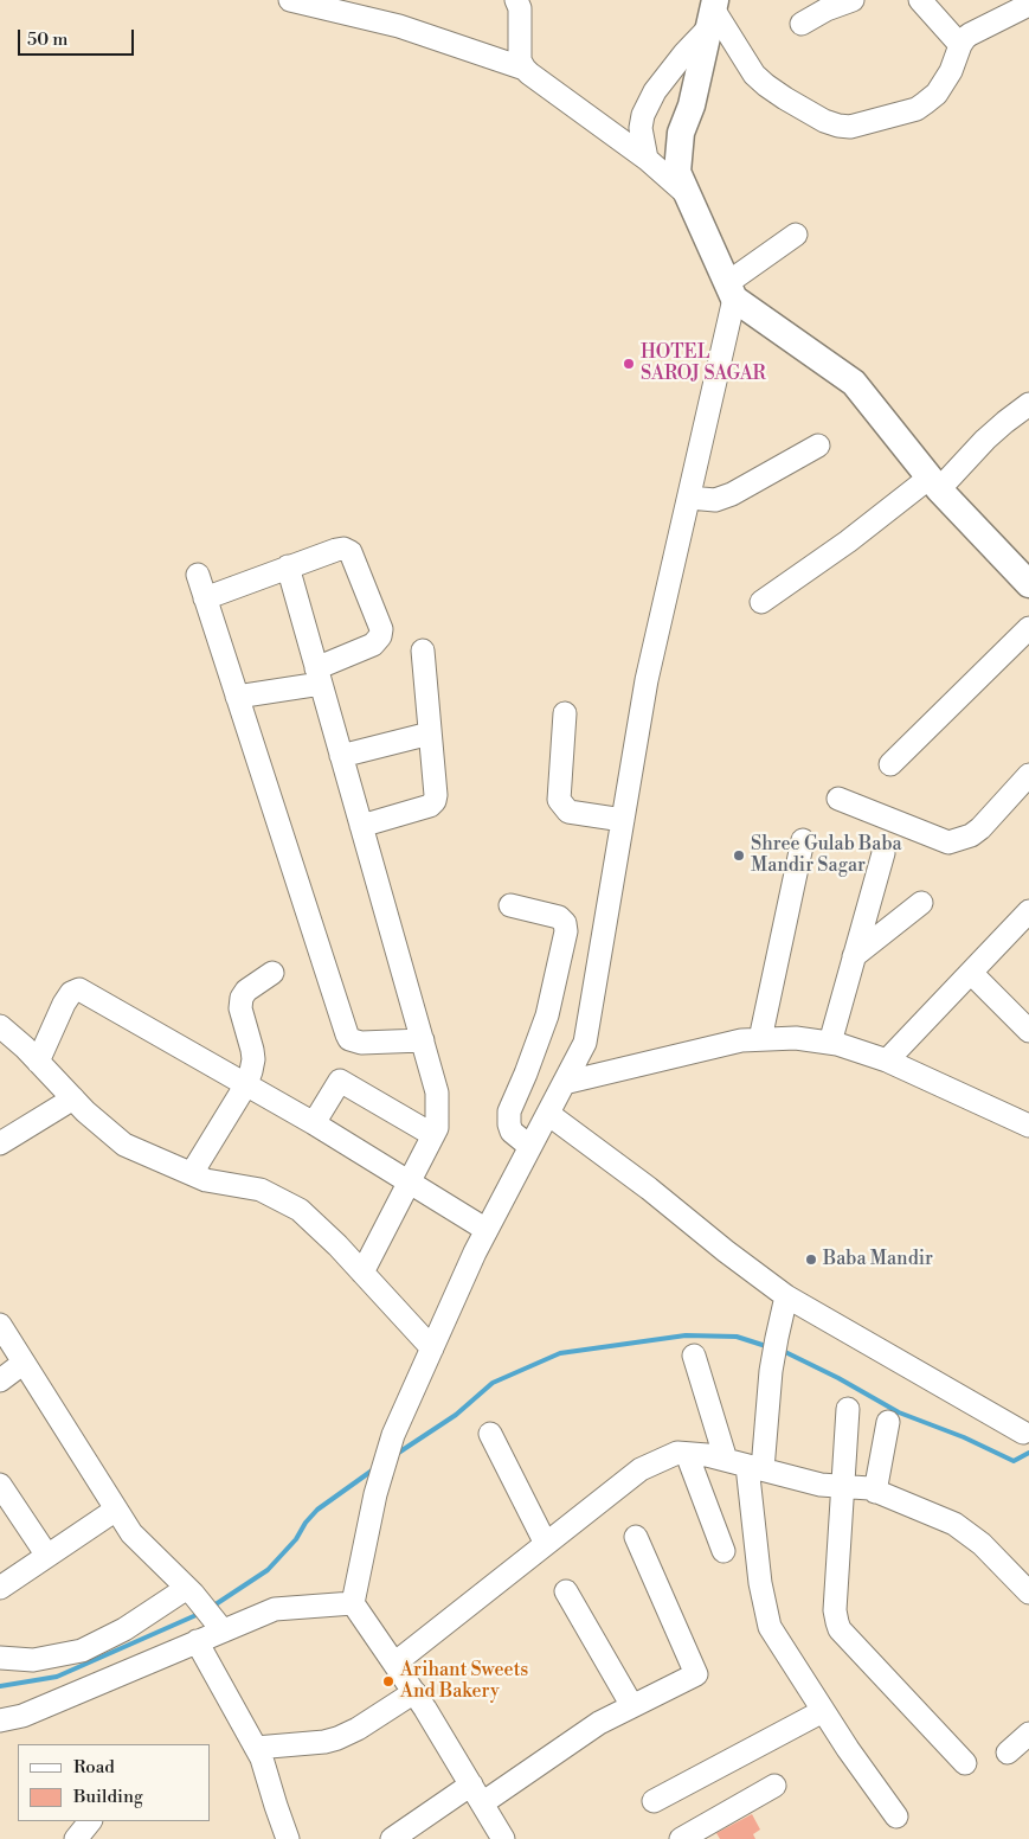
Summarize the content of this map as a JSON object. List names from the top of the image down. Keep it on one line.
{"places":["HOTEL SAROJ SAGAR","Shree Gulab Baba Mandir Sagar","Baba Mandir","Arihant Sweets And Bakery"],"legend":["Road","Building"],"scale_bar":"50 m"}
